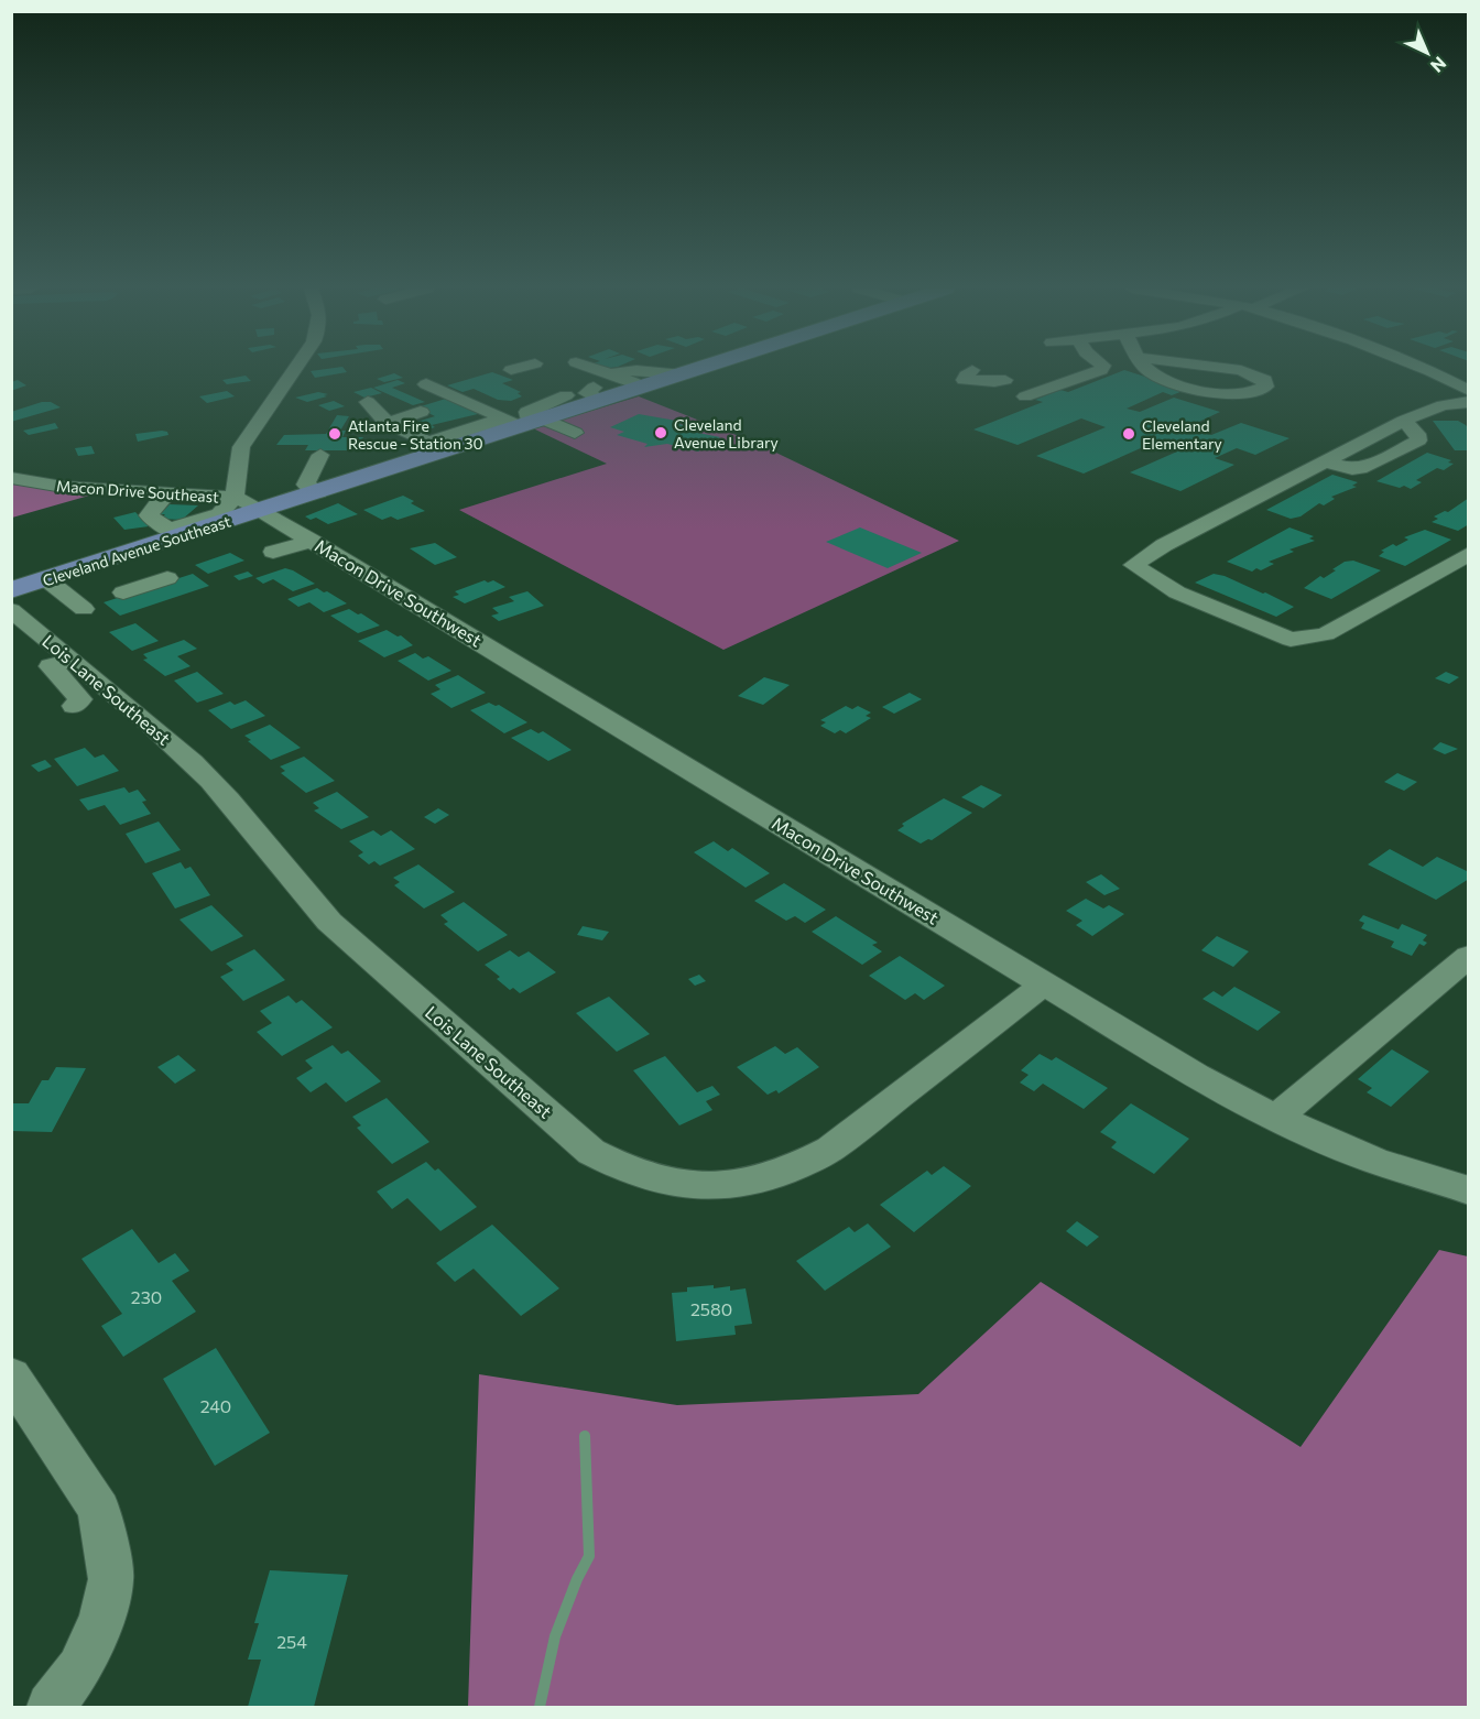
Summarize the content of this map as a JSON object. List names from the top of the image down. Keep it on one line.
{"streets":{"main road":["Cleveland Avenue Southeast"],"street":["Macon Drive Southeast","Macon Drive Southwest","Lois Lane Southeast"]},"crossings":[["Macon Drive Southeast","Cleveland Avenue Southeast"],["Macon Drive Southeast","Macon Drive Southwest"],["Cleveland Avenue Southeast","Macon Drive Southwest"],["Macon Drive Southwest","Lois Lane Southeast"]],"places":["Cleveland Avenue Library","Atlanta Fire Rescue - Station 30","Cleveland Elementary"],"house_numbers":["230","2580","240","254"],"north":"bottom right"}
